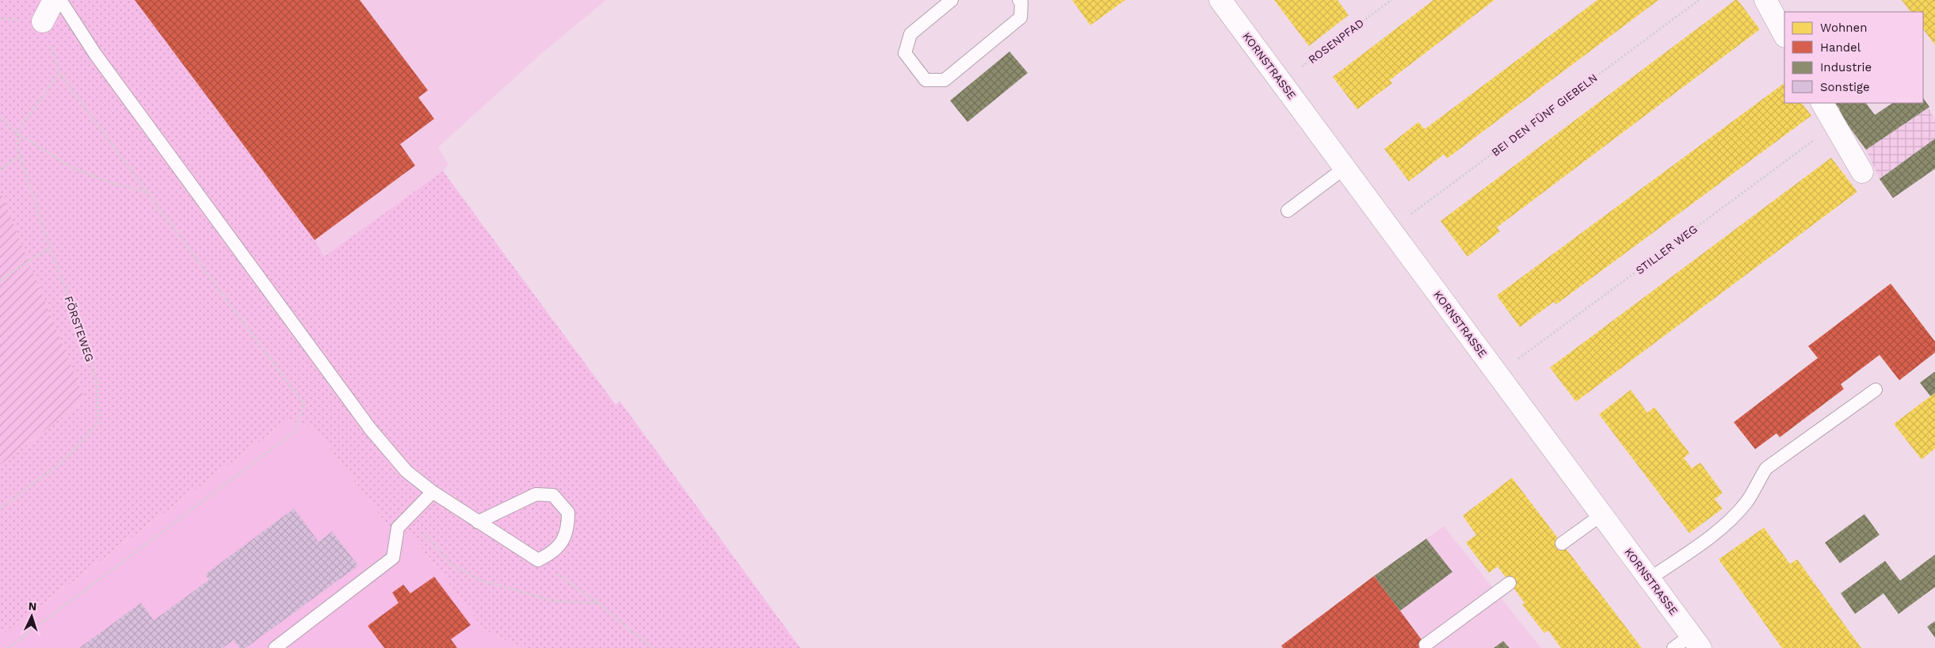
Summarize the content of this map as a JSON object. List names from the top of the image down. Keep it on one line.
{"streets":{"street":["KORNSTRASSE"],"path":["ROSENPFAD","BEI DEN FÜNF GIEBELN","STILLER WEG","FÖRSTEWEG"]},"crossings":[["ROSENPFAD","KORNSTRASSE"],["KORNSTRASSE","BEI DEN FÜNF GIEBELN"],["KORNSTRASSE","STILLER WEG"]],"legend":["Wohnen","Handel","Industrie","Sonstige"],"north":"top"}
